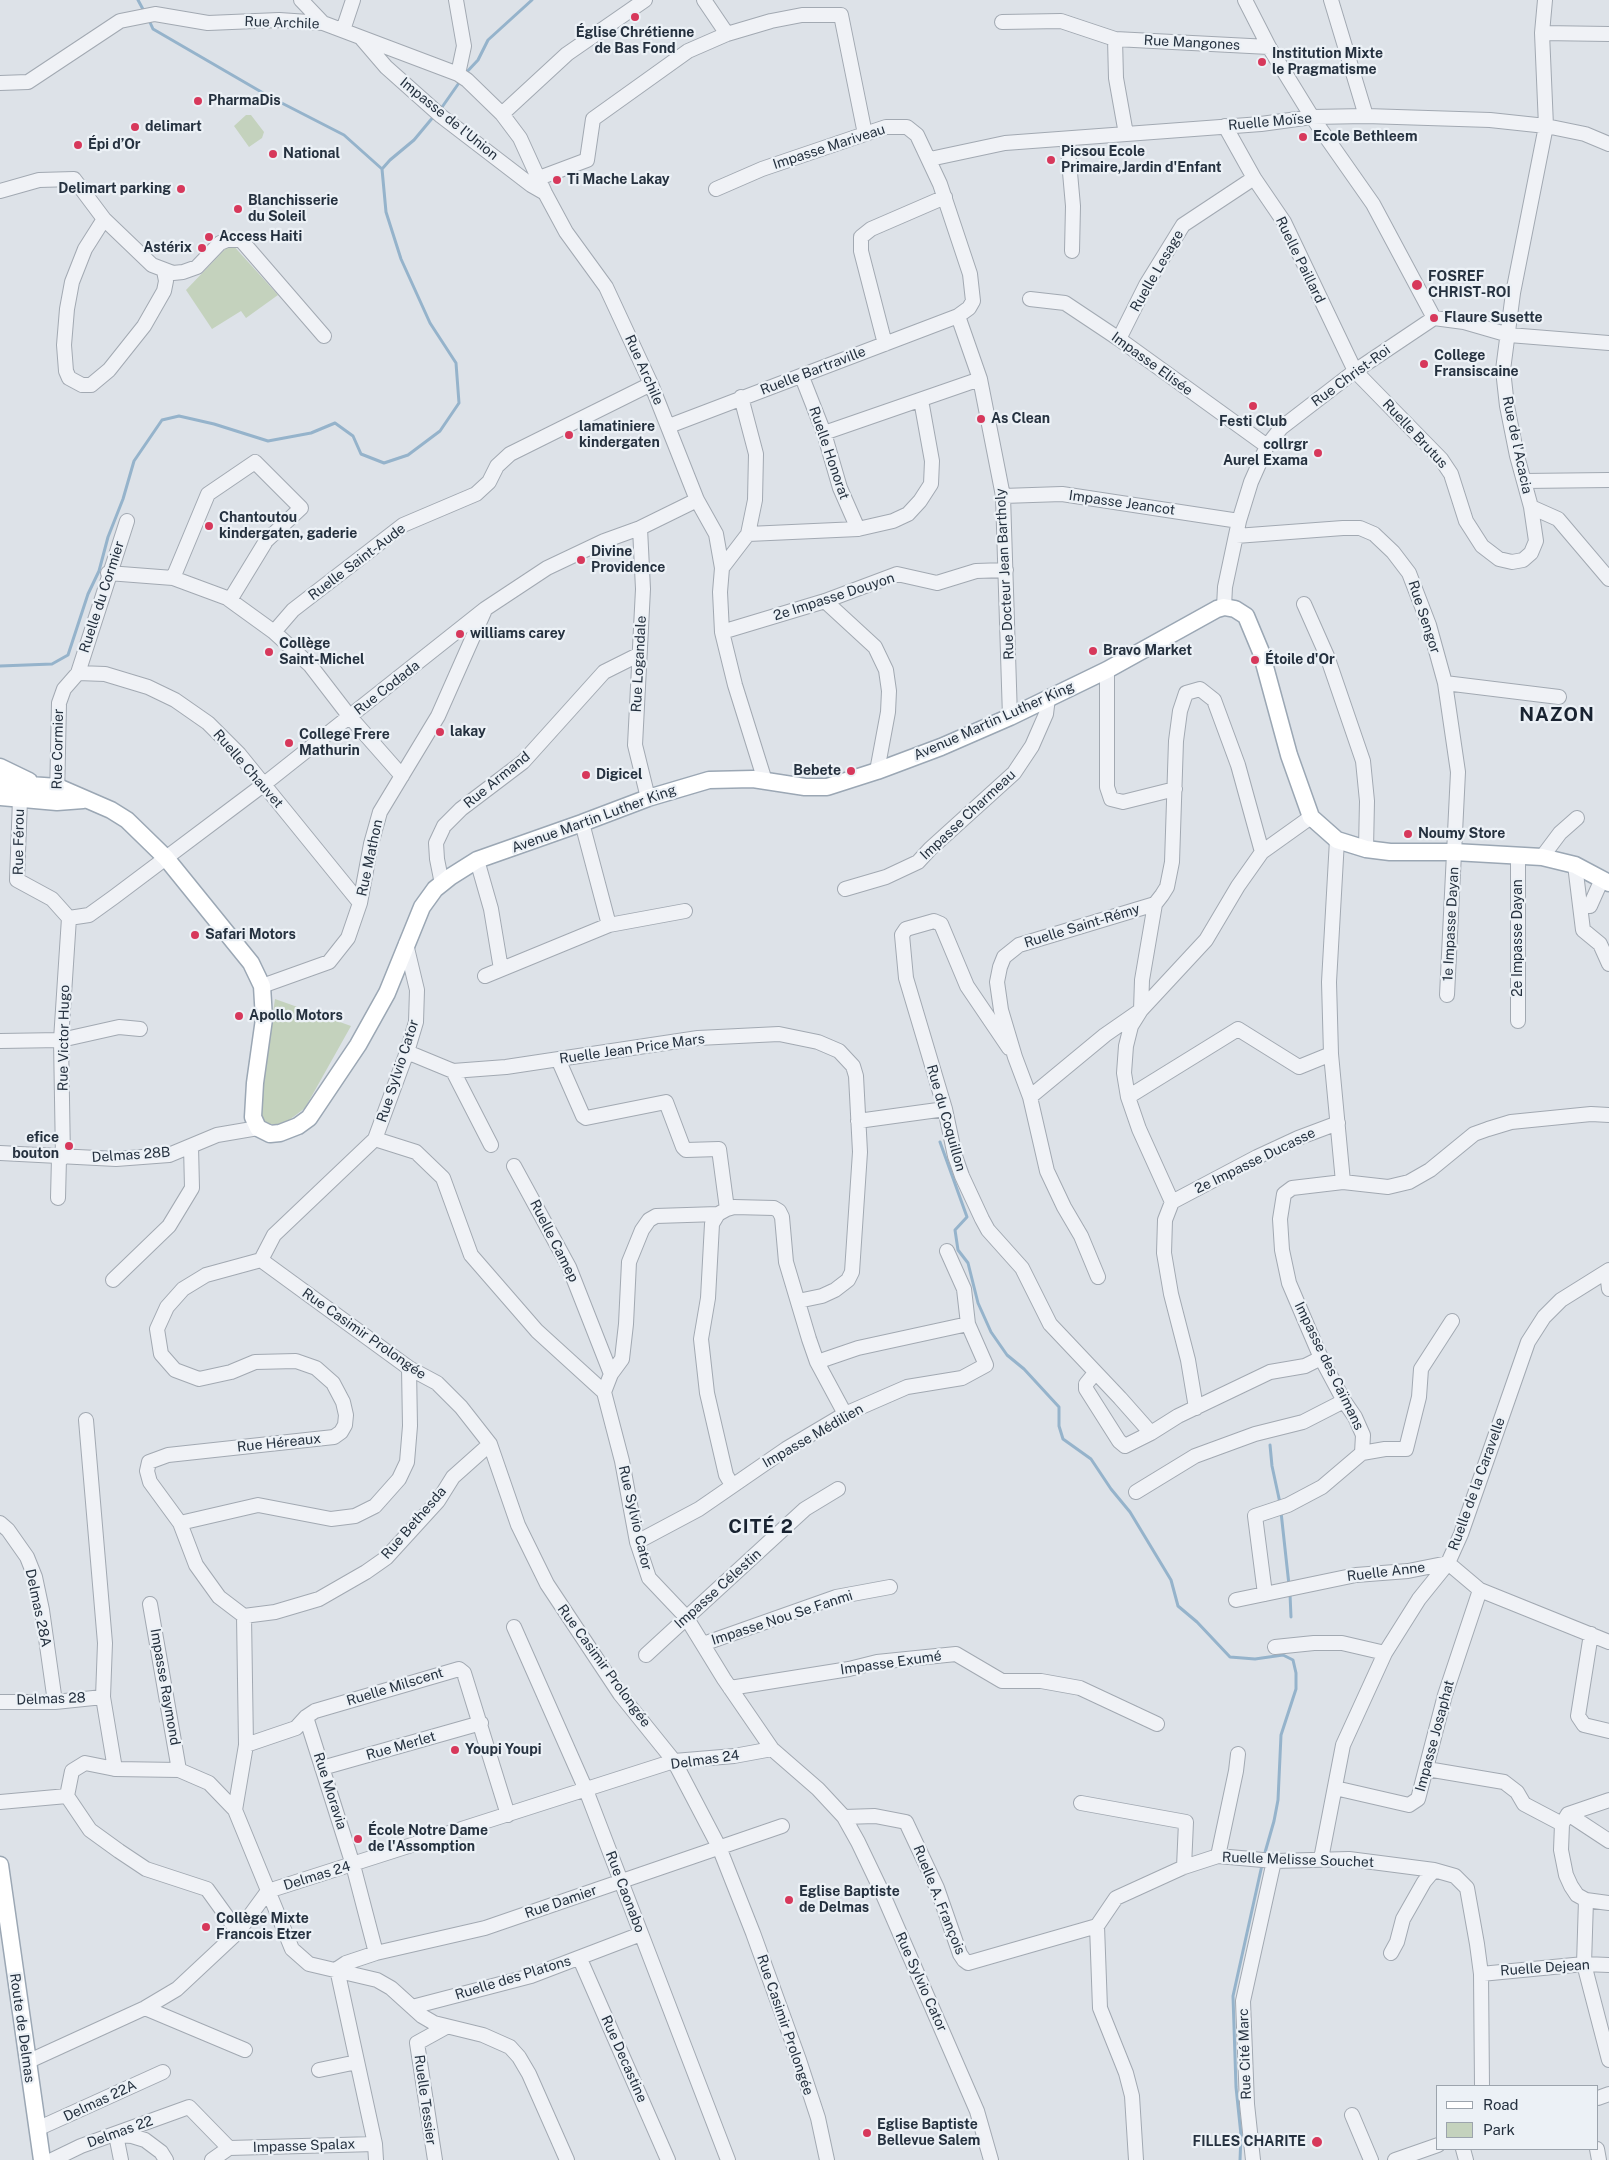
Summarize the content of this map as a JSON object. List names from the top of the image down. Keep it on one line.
{"streets":{"main road":["Avenue Martin Luther King","Route de Delmas"],"street":["Rue Archile","Rue Mangones","Impasse de l'Union","Ruelle Moïse","Impasse Mariveau","Ruelle Paillard","Ruelle Lesage","Impasse Elisée","Ruelle Bartraville","Rue Christ-Roi","Ruelle Brutus","Rue de l'Acacia","Ruelle Honorat","Impasse Jeancot","Ruelle Saint-Aude","Rue Docteur Jean Bartholy","Ruelle du Cormier","2e Impasse Douyon","Rue Sengor","Rue Logandale","Rue Codada","Rue Cormier","Ruelle Chauvet","Rue Armand","Impasse Charmeau","Rue Férou","Rue Mathon","1e Impasse Dayan","Ruelle Saint-Rémy","2e Impasse Dayan","Rue Victor Hugo","Ruelle Jean Price Mars","Rue Sylvio Cator","Rue du Coquillon","Delmas 28B","2e Impasse Ducasse","Ruelle Camep","Rue Casimir Prolongée","Impasse des Caïmans","Impasse Médilien","Rue Héreaux","Ruelle de la Caravelle","Rue Bethesda","Ruelle Anne","Impasse Célestin","Delmas 28A","Impasse Nou Se Fanmi","Impasse Exumé","Impasse Raymond","Ruelle Milscent","Delmas 28","Impasse Josaphat","Rue Merlet","Delmas 24","Rue Moravia","Ruelle Melisse Souchet","Rue Caonabo","Ruelle A. François","Rue Damier","Ruelle Dejean","Ruelle des Platons","Rue Cité Marc","Rue Decastine","Ruelle Tessier","Delmas 22A","Delmas 22","Impasse Spalax"]},"crossings":[["Rue Archile","Impasse de l'Union"],["Rue Archile","Ruelle Bartraville"],["Rue Archile","Ruelle Saint-Aude"],["Rue Archile","2e Impasse Douyon"],["Rue Archile","Rue Codada"],["Rue Archile","Avenue Martin Luther King"],["Ruelle Moïse","Impasse Mariveau"],["Ruelle Moïse","Ruelle Paillard"],["Ruelle Moïse","Rue de l'Acacia"],["Ruelle Paillard","Ruelle Lesage"],["Ruelle Paillard","Rue Christ-Roi"],["Ruelle Paillard","Ruelle Brutus"],["Ruelle Lesage","Impasse Elisée"],["Impasse Elisée","Rue Christ-Roi"],["Ruelle Bartraville","Ruelle Honorat"],["Ruelle Bartraville","Rue Docteur Jean Bartholy"],["Rue Christ-Roi","Ruelle Brutus"],["Rue Christ-Roi","Impasse Jeancot"],["Rue Christ-Roi","Rue Sengor"],["Rue Christ-Roi","Avenue Martin Luther King"],["Ruelle Brutus","Rue de l'Acacia"],["Impasse Jeancot","Rue Docteur Jean Bartholy"],["Rue Docteur Jean Bartholy","2e Impasse Douyon"],["Rue Docteur Jean Bartholy","Avenue Martin Luther King"],["Ruelle du Cormier","Rue Cormier"],["Ruelle du Cormier","Ruelle Chauvet"],["Rue Sengor","1e Impasse Dayan"],["Rue Logandale","Rue Codada"],["Rue Logandale","Avenue Martin Luther King"],["Rue Logandale","Rue Armand"],["Rue Codada","Ruelle Chauvet"],["Rue Codada","Rue Férou"],["Rue Codada","Rue Mathon"],["Rue Codada","Rue Victor Hugo"],["Avenue Martin Luther King","Rue Armand"],["Avenue Martin Luther King","Impasse Charmeau"],["Avenue Martin Luther King","Rue Sylvio Cator"],["Avenue Martin Luther King","Delmas 28B"],["Rue Cormier","Ruelle Chauvet"],["Ruelle Chauvet","Rue Mathon"],["Rue Férou","Rue Victor Hugo"],["Ruelle Saint-Rémy","Rue du Coquillon"],["Rue Victor Hugo","Delmas 28B"],["Ruelle Jean Price Mars","Rue Sylvio Cator"],["Rue Sylvio Cator","Impasse Médilien"],["Rue Sylvio Cator","Impasse Célestin"],["Rue Sylvio Cator","Impasse Nou Se Fanmi"],["Rue Sylvio Cator","Impasse Exumé"],["Rue Sylvio Cator","Delmas 24"],["Rue Sylvio Cator","Ruelle A. François"],["Rue Casimir Prolongée","Rue Héreaux"],["Rue Casimir Prolongée","Rue Bethesda"],["Rue Casimir Prolongée","Delmas 24"],["Rue Casimir Prolongée","Rue Damier"],["Rue Héreaux","Rue Bethesda"],["Ruelle de la Caravelle","Ruelle Anne"],["Ruelle de la Caravelle","Impasse Josaphat"],["Ruelle de la Caravelle","Ruelle Melisse Souchet"],["Delmas 28A","Delmas 28"],["Ruelle Milscent","Rue Merlet"],["Ruelle Milscent","Delmas 24"],["Ruelle Milscent","Rue Moravia"],["Rue Merlet","Rue Moravia"],["Delmas 24","Rue Moravia"],["Delmas 24","Rue Caonabo"],["Delmas 24","Route de Delmas"],["Rue Moravia","Rue Damier"],["Ruelle Melisse Souchet","Ruelle A. François"],["Ruelle Melisse Souchet","Ruelle Dejean"],["Ruelle Melisse Souchet","Rue Cité Marc"],["Rue Caonabo","Rue Damier"],["Rue Caonabo","Ruelle des Platons"],["Ruelle des Platons","Rue Decastine"],["Route de Delmas","Delmas 22A"],["Delmas 22","Impasse Spalax"]],"districts":["NAZON","CITÉ 2"],"places":["Église Chrétienne de Bas Fond","Institution Mixte le Pragmatisme","PharmaDis","delimart","Ecole Bethleem","Épi d’Or","National","Picsou Ecole Primaire,Jardin d'Enfant","Ti Mache Lakay","Delimart parking","Blanchisserie du Soleil","Access Haiti","Astérix","FOSREF CHRIST-ROI","Flaure Susette","College Fransiscaine","Festi Club","As Clean","lamatiniere kindergaten","collrgr Aurel Exama","Chantoutou kindergaten, gaderie","Divine Providence","williams carey","Bravo Market","Collège Saint-Michel","Étoile d'Or","lakay","College Frere Mathurin","Bebete","Digicel","Noumy Store","Safari Motors","Apollo Motors","efice bouton","Youpi Youpi","École Notre Dame de l'Assomption","Eglise Baptiste de Delmas","Collège Mixte Francois Etzer","Eglise Baptiste Bellevue Salem","FILLES CHARITE"],"legend":["Road","Park"]}
